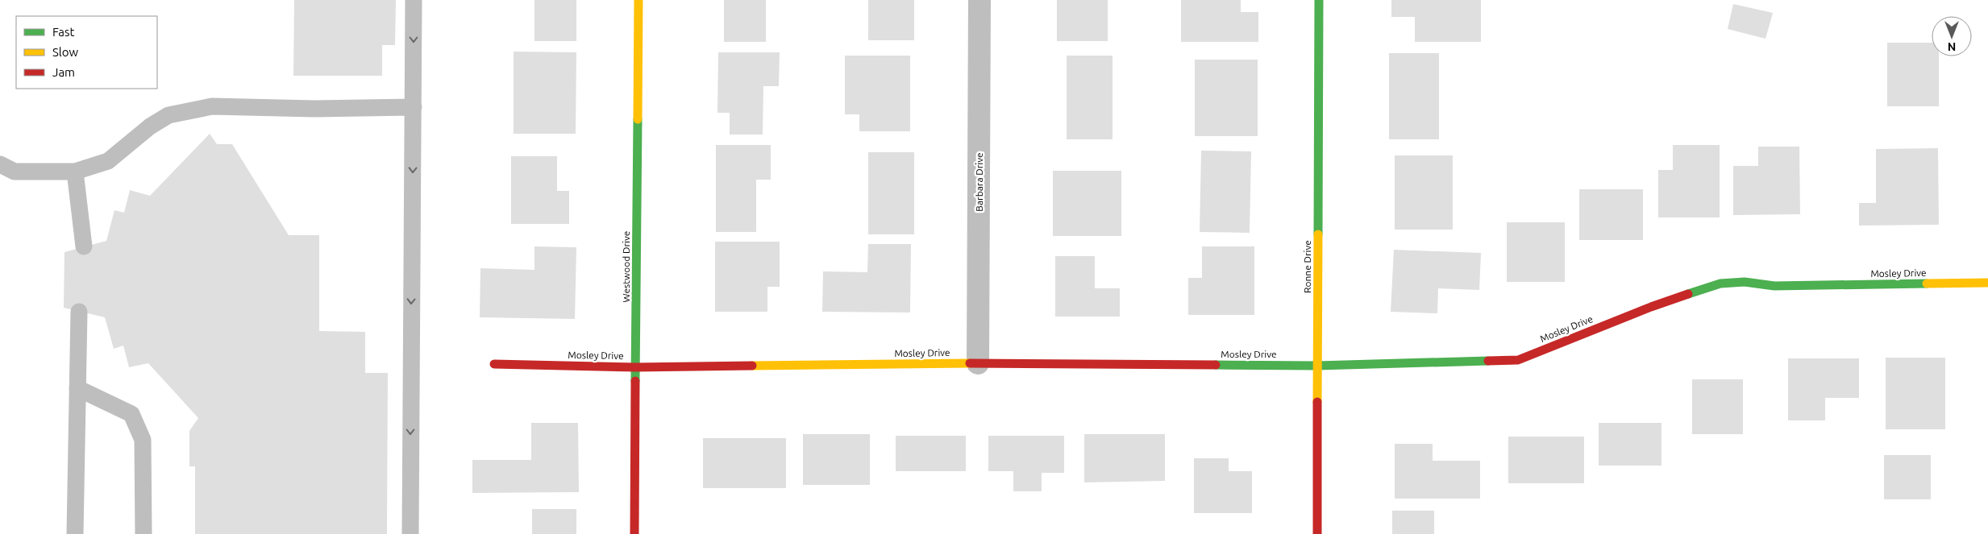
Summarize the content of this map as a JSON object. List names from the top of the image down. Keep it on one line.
{"streets":{"street":["Barbara Drive","Westwood Drive","Ronne Drive","Mosley Drive"]},"crossings":[["Barbara Drive","Mosley Drive"],["Westwood Drive","Mosley Drive"],["Ronne Drive","Mosley Drive"]],"legend":["Fast","Slow","Jam"],"north":"bottom"}
